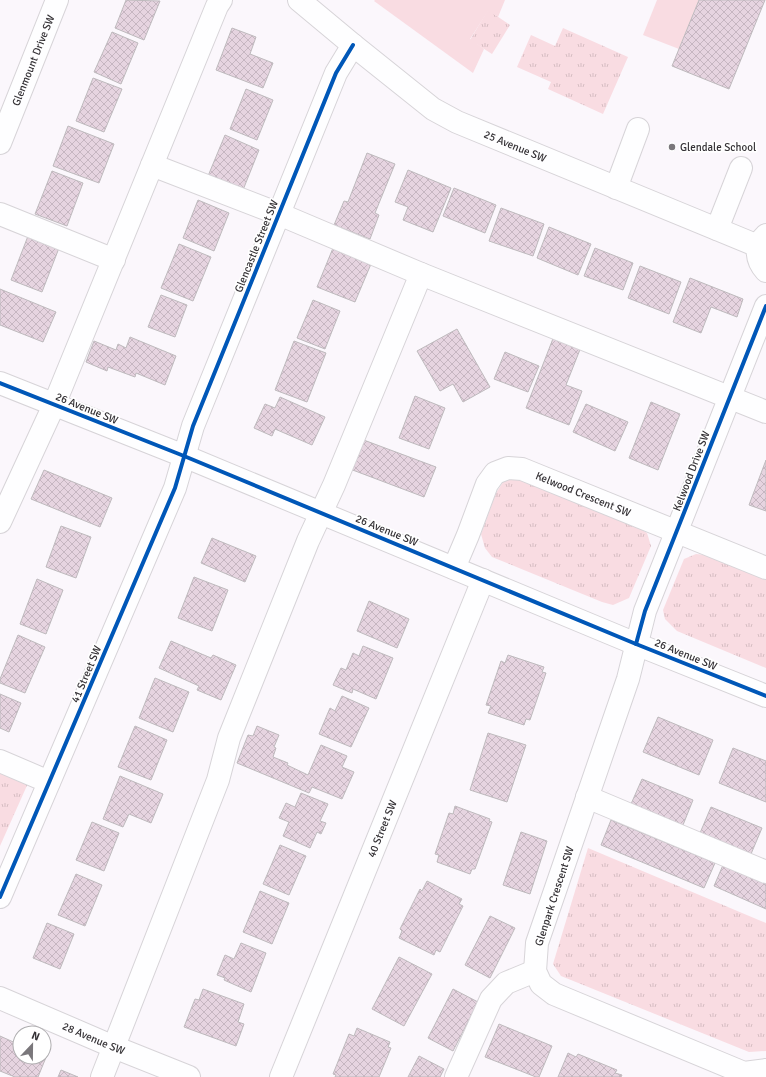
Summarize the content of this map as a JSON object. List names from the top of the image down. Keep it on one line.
{"streets":{"street":["Glenmount Drive SW","25 Avenue SW","Glencastle Street SW","26 Avenue SW","Kelwood Drive SW","Kelwood Crescent SW","41 Street SW","40 Street SW","Glenpark Crescent SW","28 Avenue SW"]},"crossings":[["25 Avenue SW","Glencastle Street SW"],["Glencastle Street SW","26 Avenue SW"],["Glencastle Street SW","41 Street SW"],["26 Avenue SW","Kelwood Drive SW"],["26 Avenue SW","Kelwood Crescent SW"],["26 Avenue SW","41 Street SW"],["26 Avenue SW","40 Street SW"],["26 Avenue SW","Glenpark Crescent SW"],["Kelwood Drive SW","Kelwood Crescent SW"],["Kelwood Drive SW","Glenpark Crescent SW"]],"places":["Glendale School"],"north":"top"}
